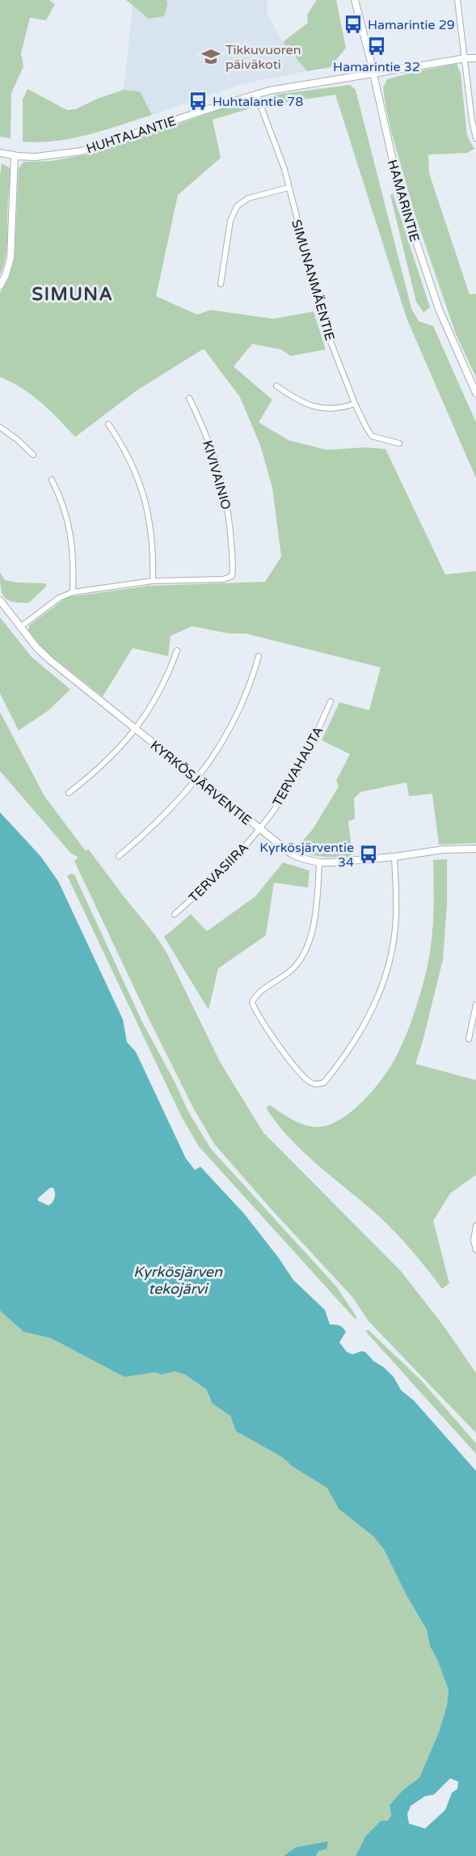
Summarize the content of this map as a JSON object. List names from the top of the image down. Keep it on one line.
{"streets":{"street":["HUHTALANTIE","HAMARINTIE","SIMUNANMÄENTIE","KIVIVAINIO","TERVAHAUTA","KYRKÖSJÄRVENTIE","TERVASIIRA"]},"crossings":[["HUHTALANTIE","HAMARINTIE"],["HUHTALANTIE","SIMUNANMÄENTIE"],["TERVAHAUTA","KYRKÖSJÄRVENTIE"],["TERVAHAUTA","TERVASIIRA"],["KYRKÖSJÄRVENTIE","TERVASIIRA"]],"districts":["SIMUNA"],"water":["Kyrkösjärven tekojärvi"],"places":{"bus stop":["Hamarintie 29","Hamarintie 32","Huhtalantie 78","Kyrkösjärventie 34"],"school or university":["Tikkuvuoren päiväkoti"]}}
